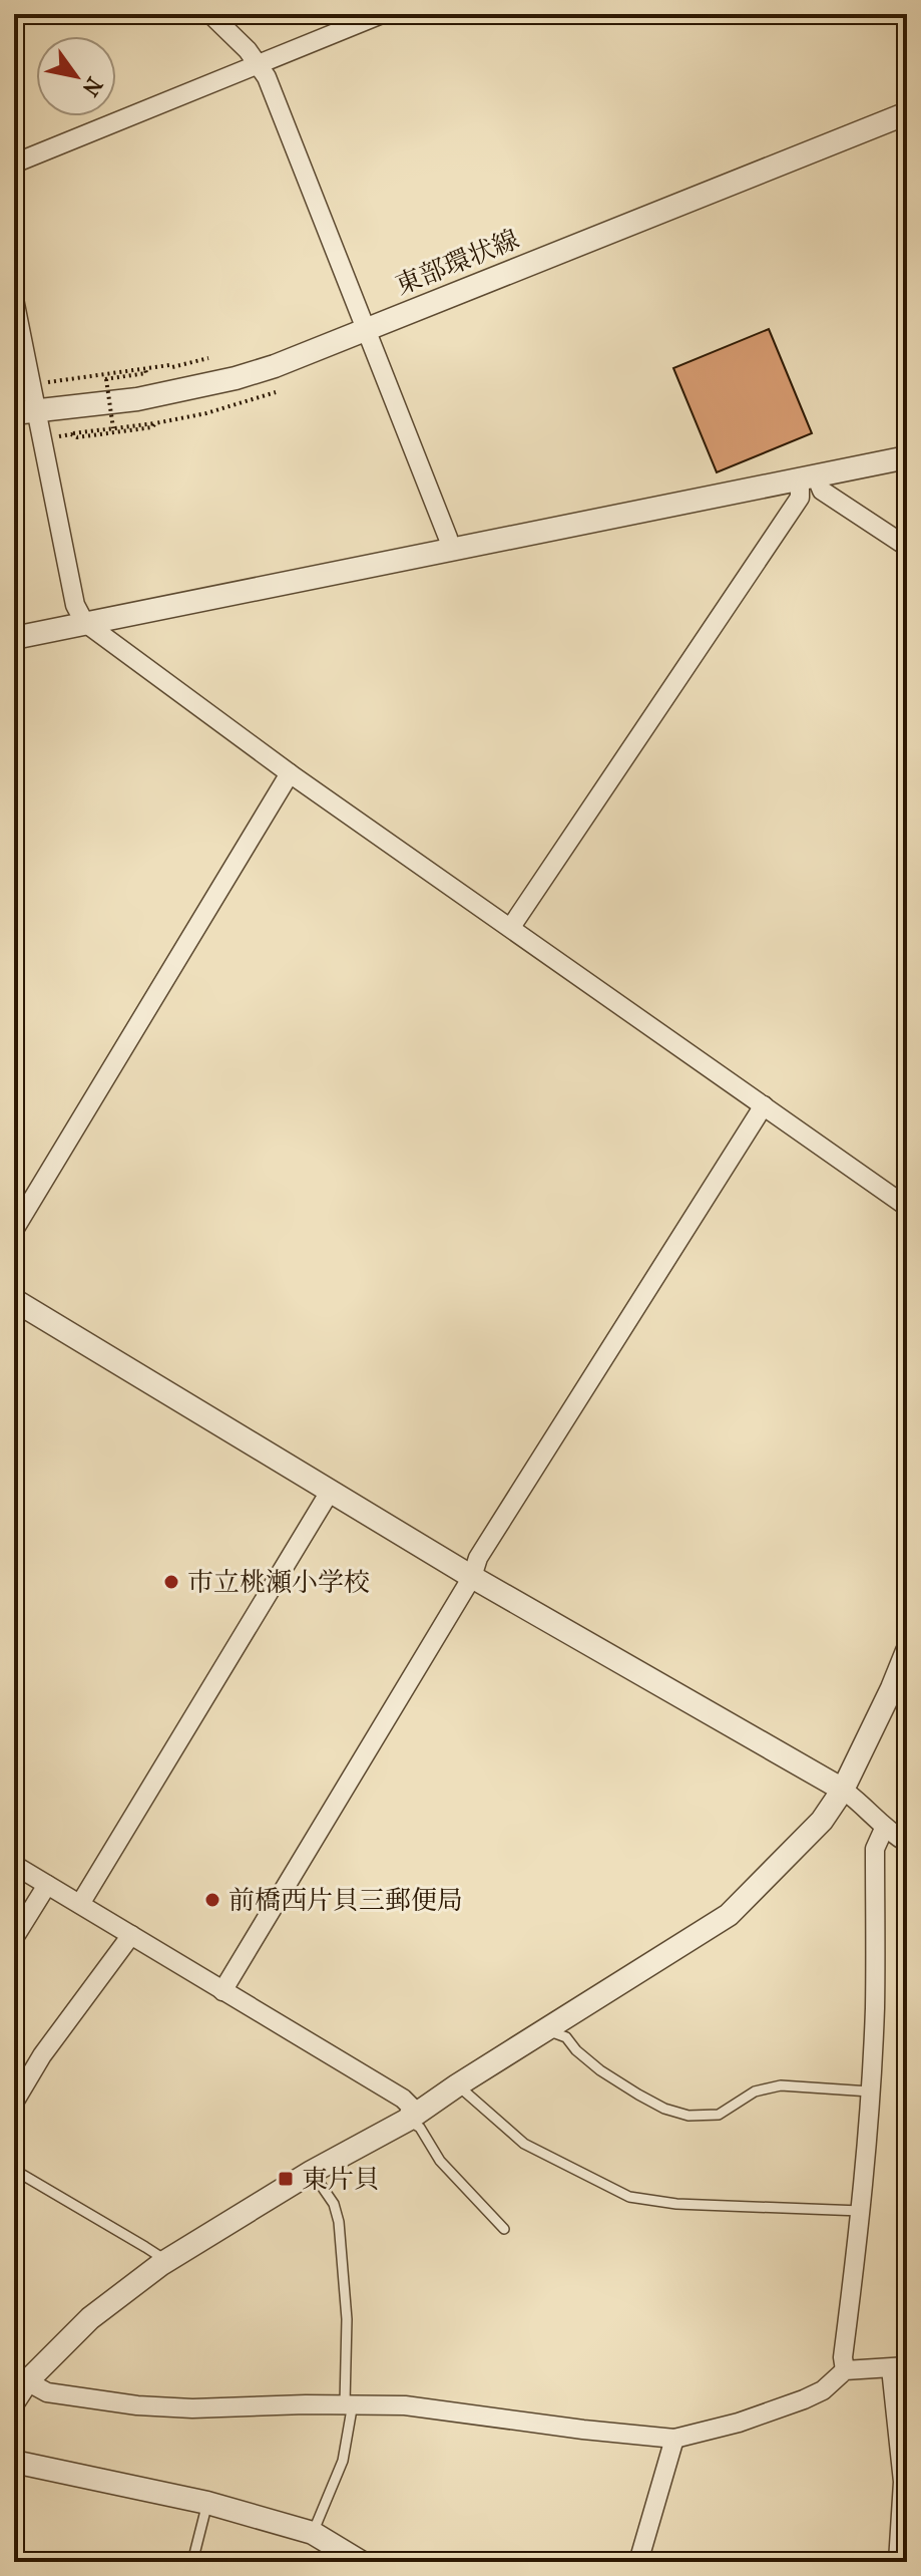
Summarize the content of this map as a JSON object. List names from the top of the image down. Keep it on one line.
{"streets":{"street":["東部環状線"]},"places":{"other":["市立桃瀬小学校","前橋西片貝三郵便局"],"transit":["東片貝"]},"north":"bottom right"}
